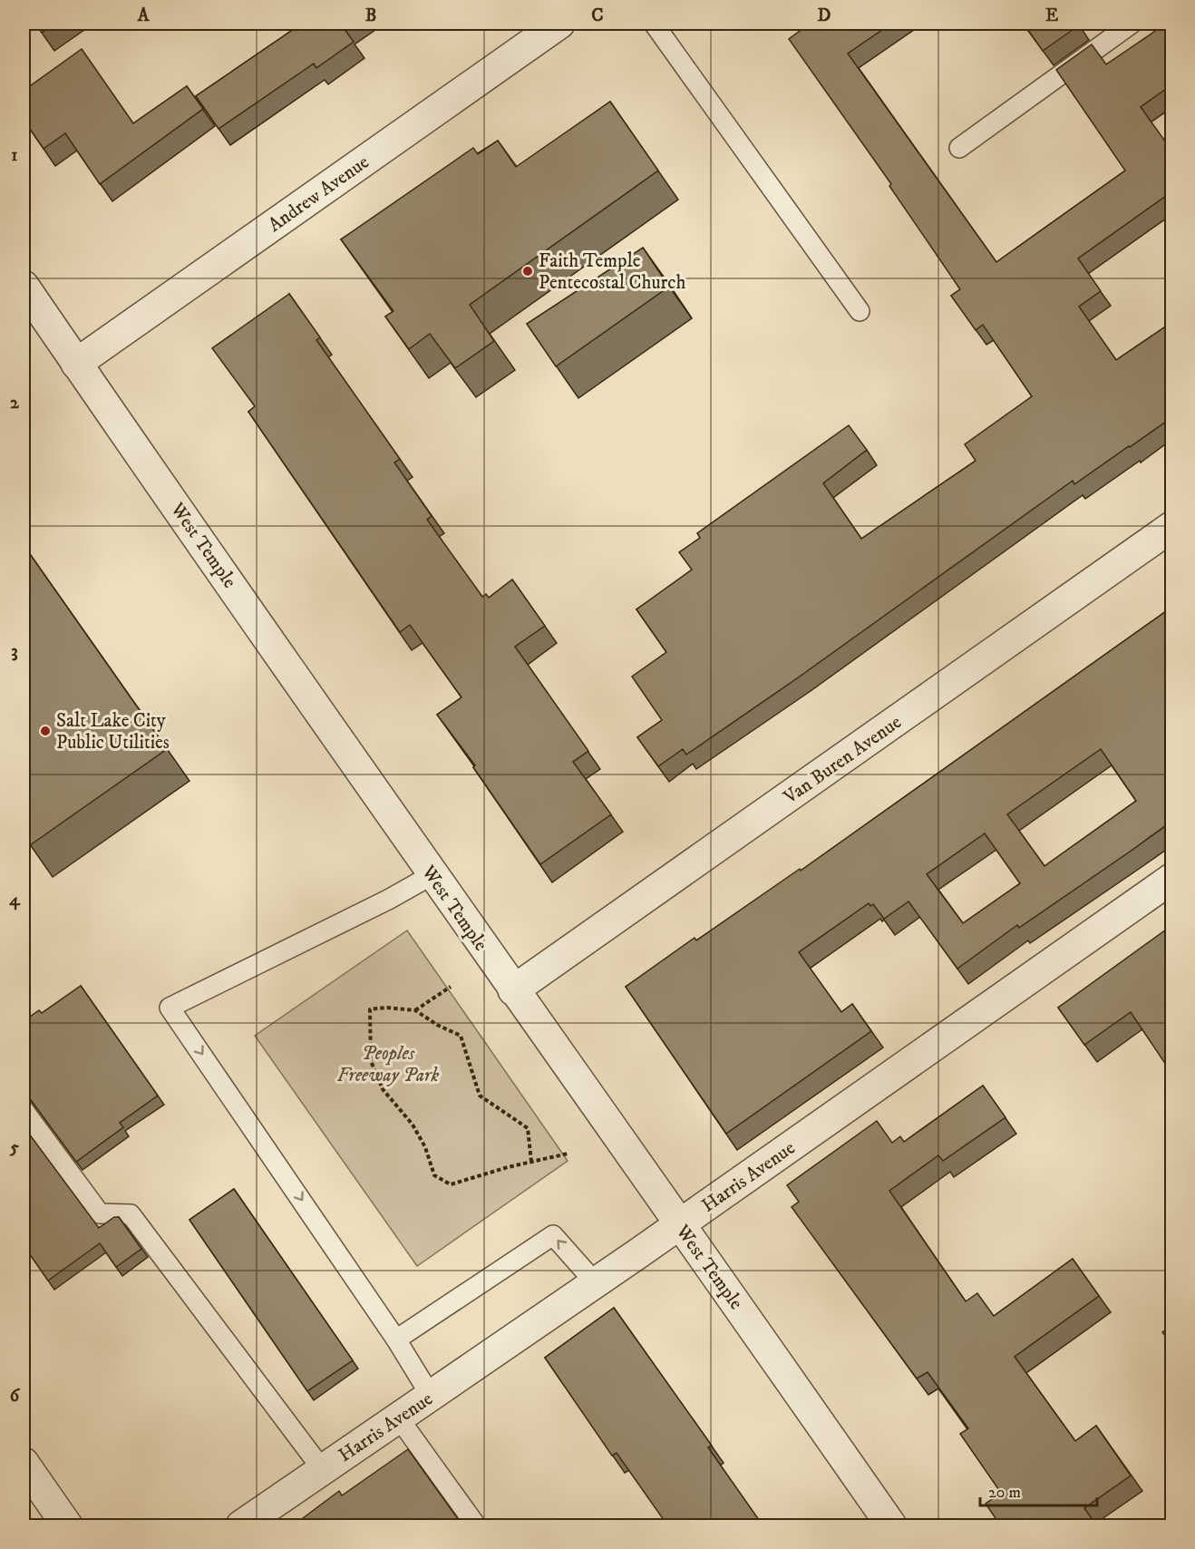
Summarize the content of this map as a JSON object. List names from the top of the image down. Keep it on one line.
{"streets":{"street":["Andrew Avenue","West Temple","Van Buren Avenue","Harris Avenue"]},"crossings":[["Andrew Avenue","West Temple"],["West Temple","Van Buren Avenue"],["West Temple","Harris Avenue"]],"parks":["Peoples Freeway Park"],"places":["Faith Temple Pentecostal Church","Salt Lake City Public Utilities"],"scale_bar":"20 m","grid":{"columns":["A","B","C","D","E"],"rows":["1","2","3","4","5","6"]}}
